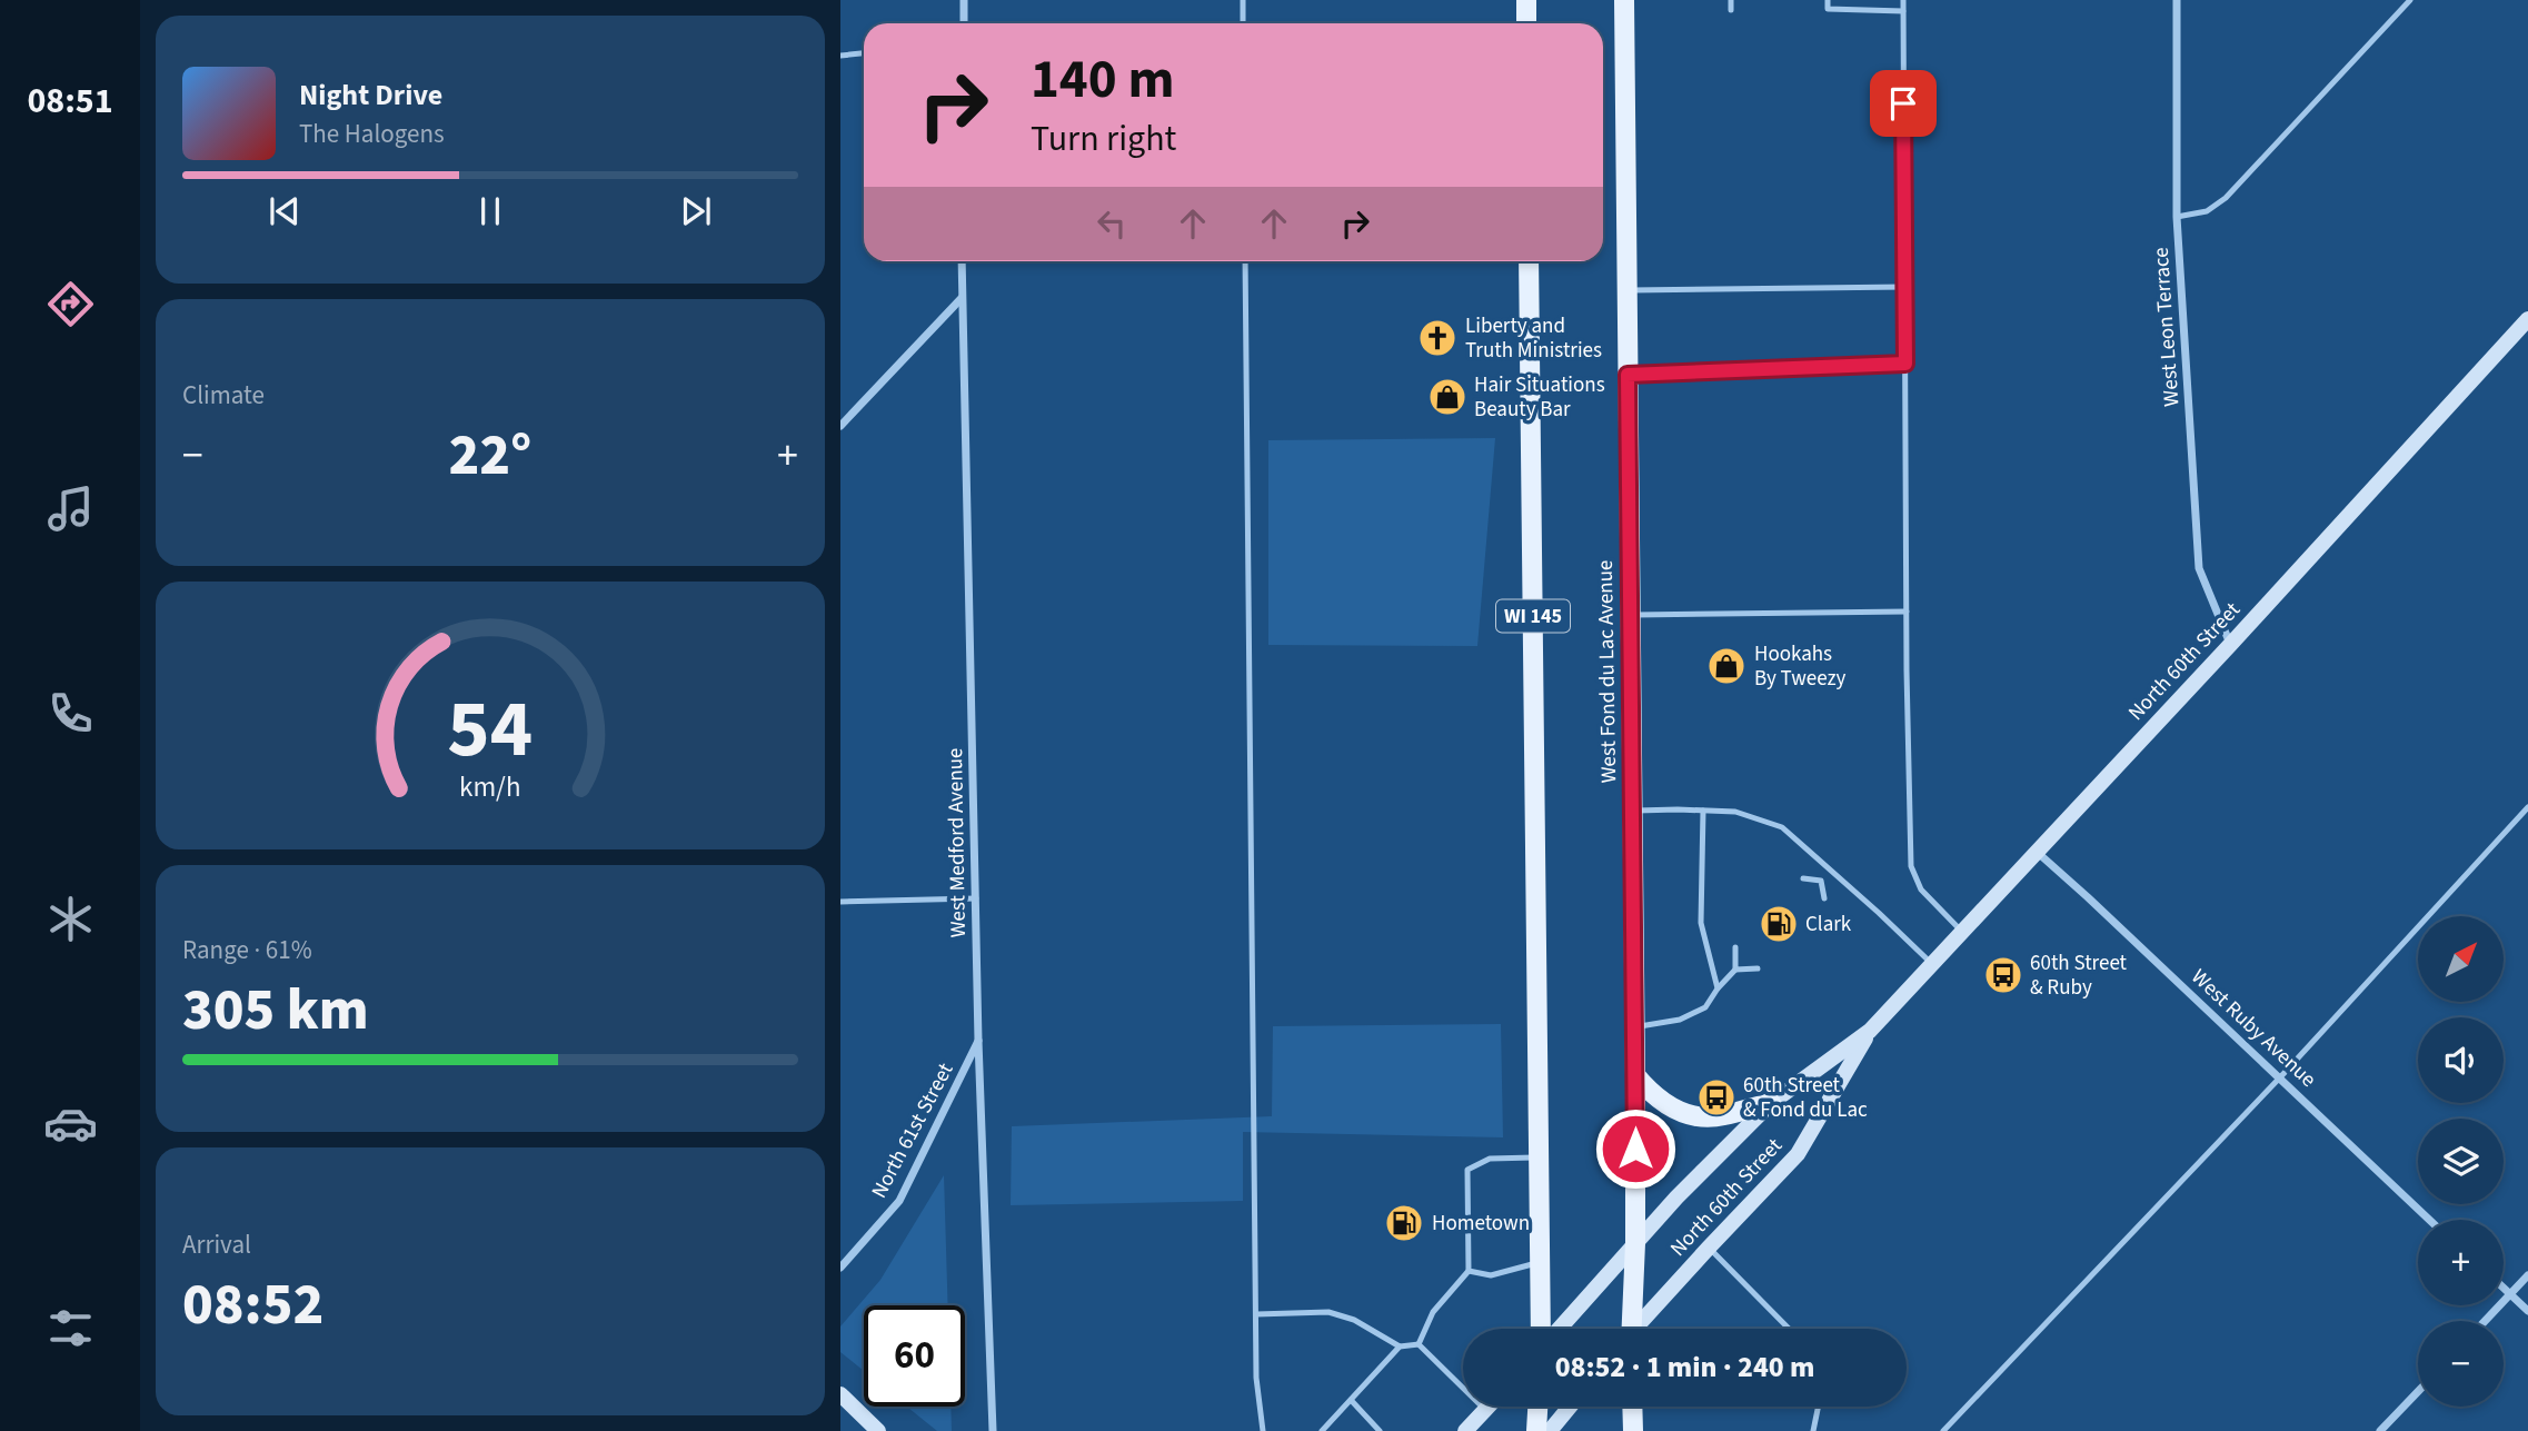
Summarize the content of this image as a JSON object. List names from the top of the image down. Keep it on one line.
{"streets":{"main road":["WI 145","North 60th Street","West Fond du Lac Avenue"],"street":["West Leon Terrace","West Medford Avenue","West Ruby Avenue","North 61st Street"]},"crossings":[["West Leon Terrace","North 60th Street"],["North 60th Street","West Fond du Lac Avenue"],["North 60th Street","West Ruby Avenue"],["West Medford Avenue","North 61st Street"]],"places":{"church":["Liberty and Truth Ministries"],"shop":["Hair Situations Beauty Bar","Hookahs By Tweezy"],"fuel station":["Clark","Hometown"],"bus stop":["60th Street & Ruby","60th Street & Fond du Lac"]},"north":"top right","page":{"tabs":"08:51","turn":["140 m","Turn right"],"song":["Night Drive","The Halogens"],"tile":["Climate",["Range · 61%","305 km"],["Arrival","08:52"]],"heat":["−","22°","+"],"map_buttons":["+","−"],"limit":"60","trip":"08:52 · 1 min · 240 m","gauge":["54","km/h"]}}
